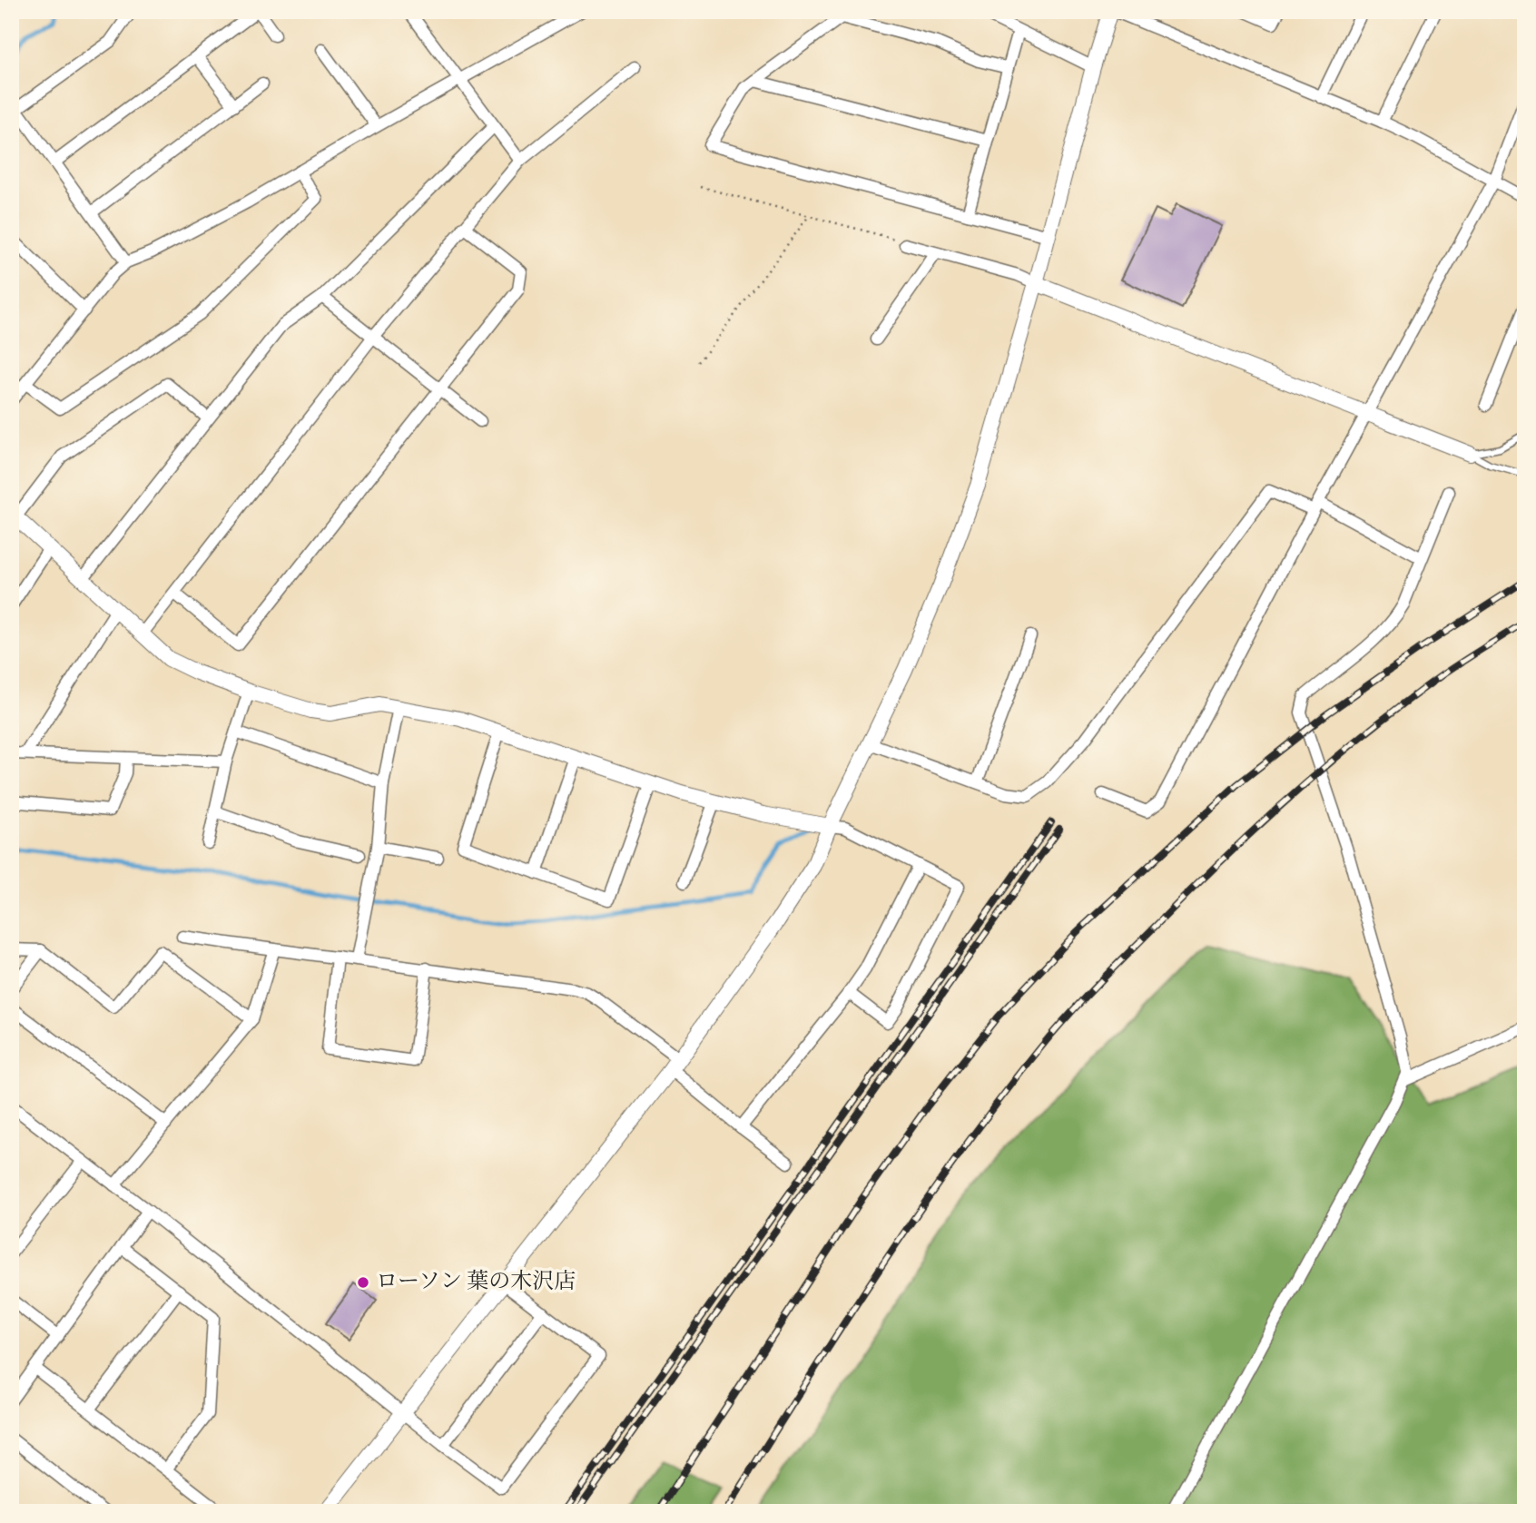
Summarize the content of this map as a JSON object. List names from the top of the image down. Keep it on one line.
{"places":["ローソン 葉の木沢店"]}
